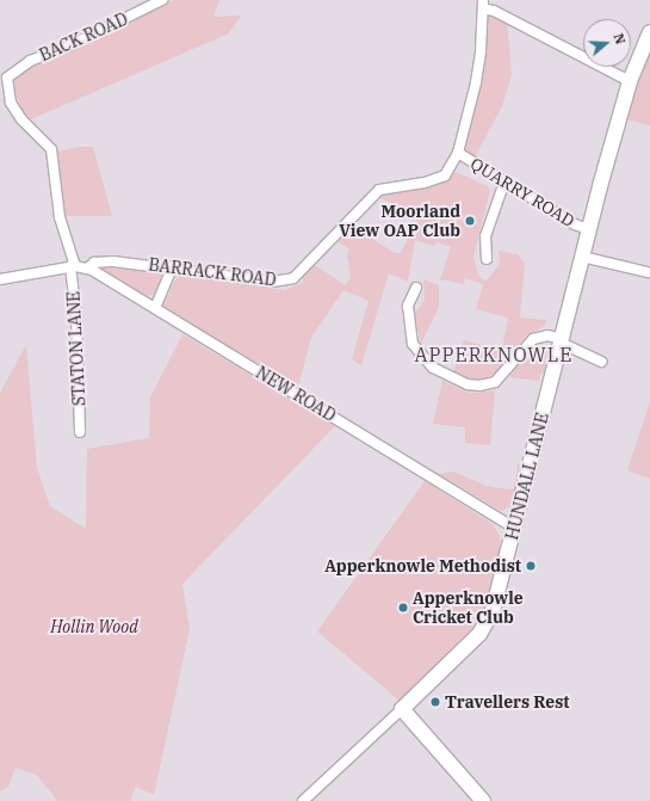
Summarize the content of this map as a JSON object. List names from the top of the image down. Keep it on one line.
{"streets":{"street":["BACK ROAD","QUARRY ROAD","BARRACK ROAD","STATON LANE","NEW ROAD","HUNDALL LANE"]},"crossings":[["BACK ROAD","STATON LANE"],["QUARRY ROAD","BARRACK ROAD"],["QUARRY ROAD","HUNDALL LANE"],["BARRACK ROAD","NEW ROAD"],["STATON LANE","NEW ROAD"],["NEW ROAD","HUNDALL LANE"]],"districts":["APPERKNOWLE"],"parks":["Hollin Wood"],"places":["Moorland View OAP Club","Apperknowle Methodist","Apperknowle Cricket Club","Travellers Rest"],"north":"right"}
